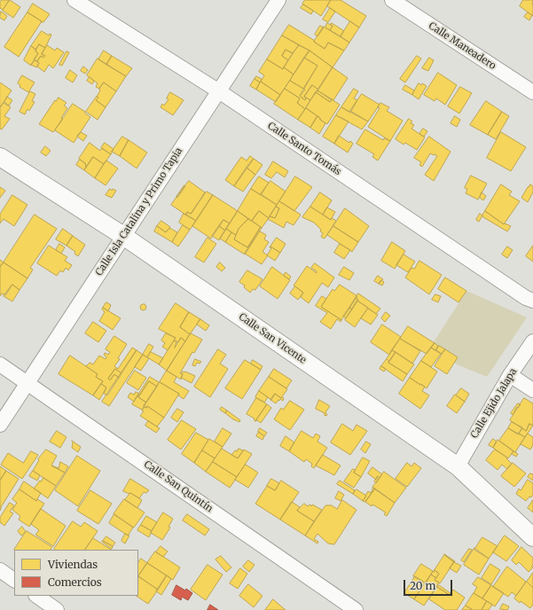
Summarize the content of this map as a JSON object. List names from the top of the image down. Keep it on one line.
{"streets":{"street":["Calle Maneadero","Calle Santo Tomás","Calle Isla Catalina y Primo Tapia","Calle San Vicente","Calle Ejido Jalapa","Calle San Quintín"]},"crossings":[["Calle Santo Tomás","Calle Isla Catalina y Primo Tapia"],["Calle Isla Catalina y Primo Tapia","Calle San Vicente"],["Calle Isla Catalina y Primo Tapia","Calle San Quintín"],["Calle San Vicente","Calle Ejido Jalapa"]],"legend":["Viviendas","Comercios"],"scale_bar":"20 m"}
